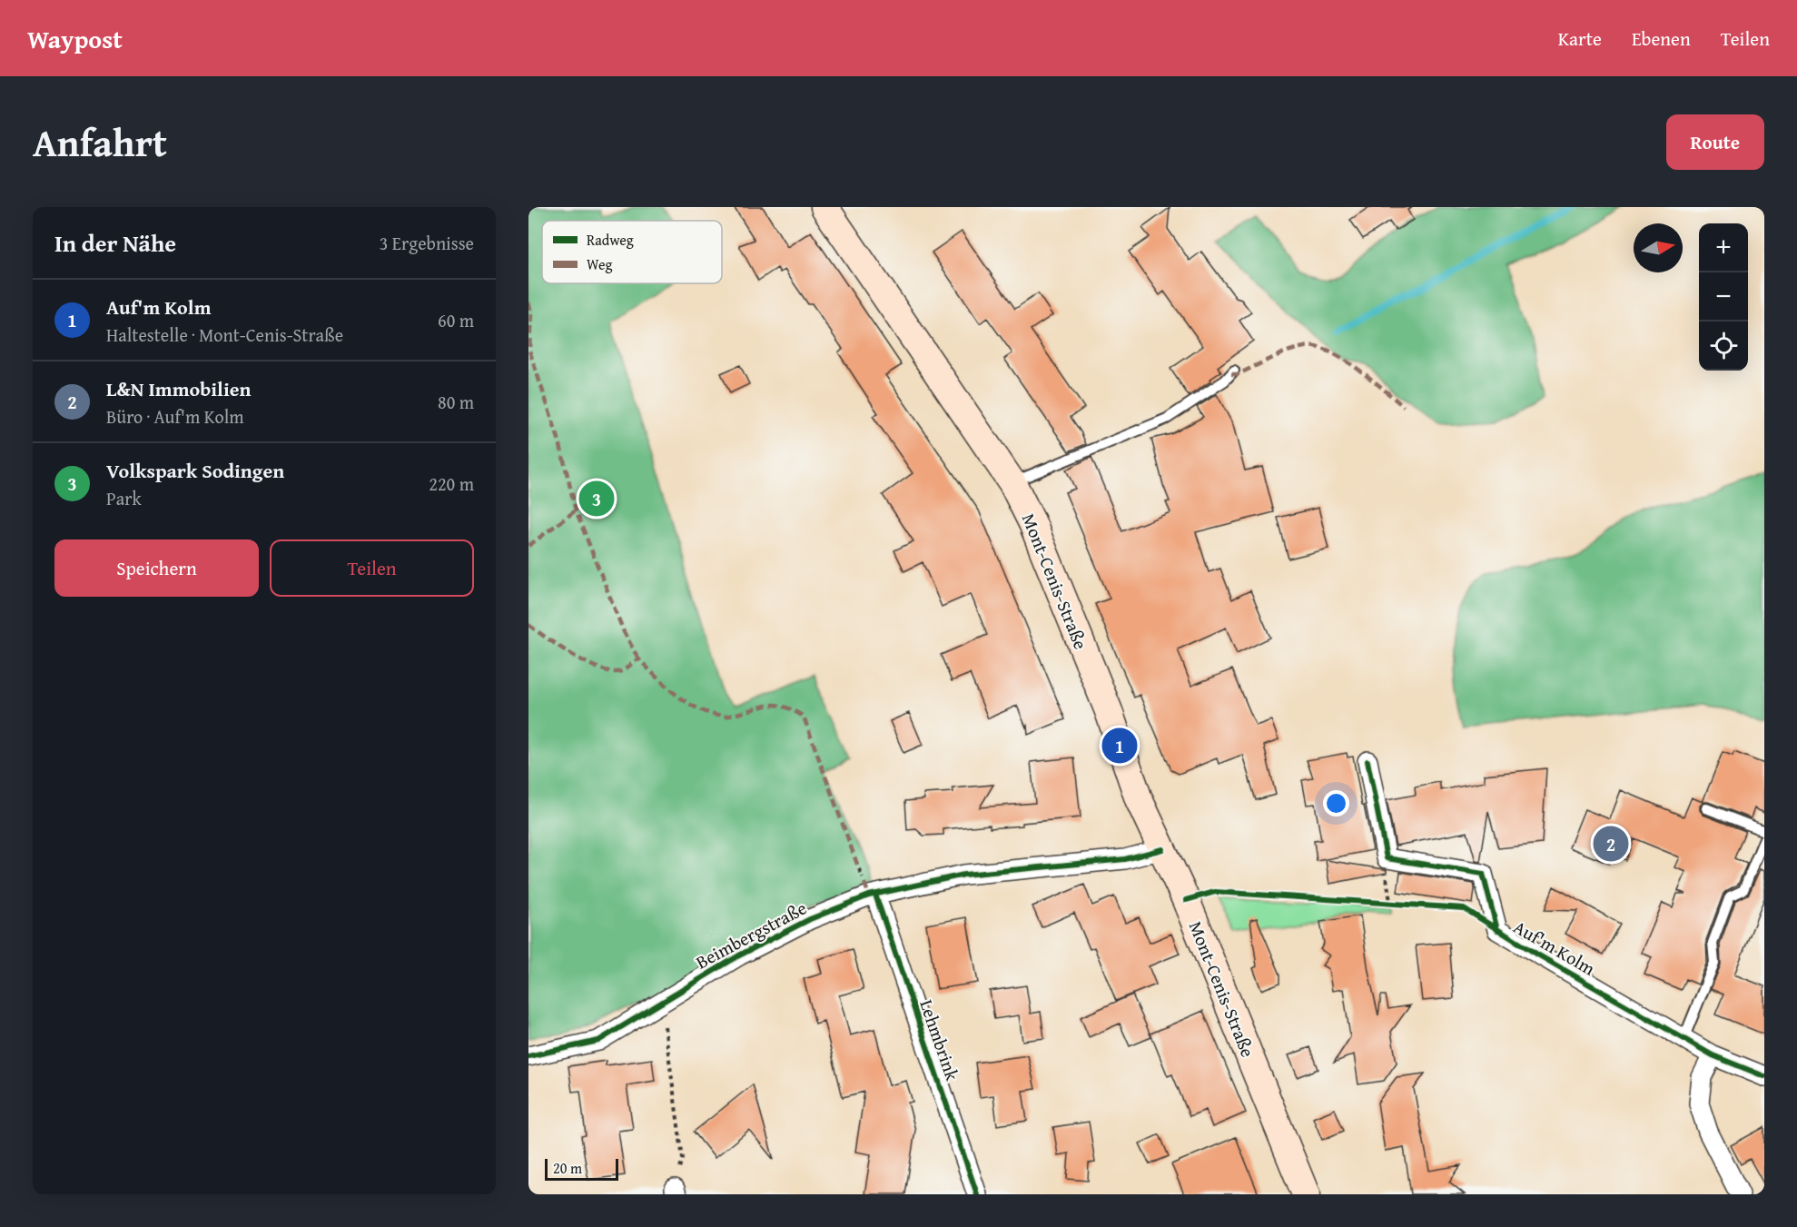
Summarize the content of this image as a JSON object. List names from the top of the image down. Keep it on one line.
{"streets":{"main road":["Mont-Cenis-Straße"],"street":["Beimbergstraße","Auf'm Kolm","Lehmbrink"]},"crossings":[["Mont-Cenis-Straße","Beimbergstraße"],["Beimbergstraße","Lehmbrink"]],"legend":["Radweg","Weg"],"scale_bar":"20 m","north":"right","page":{"header":"Waypost","nav":["Karte","Ebenen","Teilen"],"title":"Anfahrt","buttons":["Route",["Speichern","Teilen"]],"heading":["In der Nähe","3 Ergebnisse"],"map_buttons":["+","−"],"list":[{"mark":"1","name":"Auf'm Kolm","note":"Haltestelle · Mont-Cenis-Straße","value":"60 m"},{"mark":"2","name":"L&N Immobilien","note":"Büro · Auf'm Kolm","value":"80 m"},{"mark":"3","name":"Volkspark Sodingen","note":"Park","value":"220 m"}],"pins":["3","1","2"],"scale":"20 m"}}
